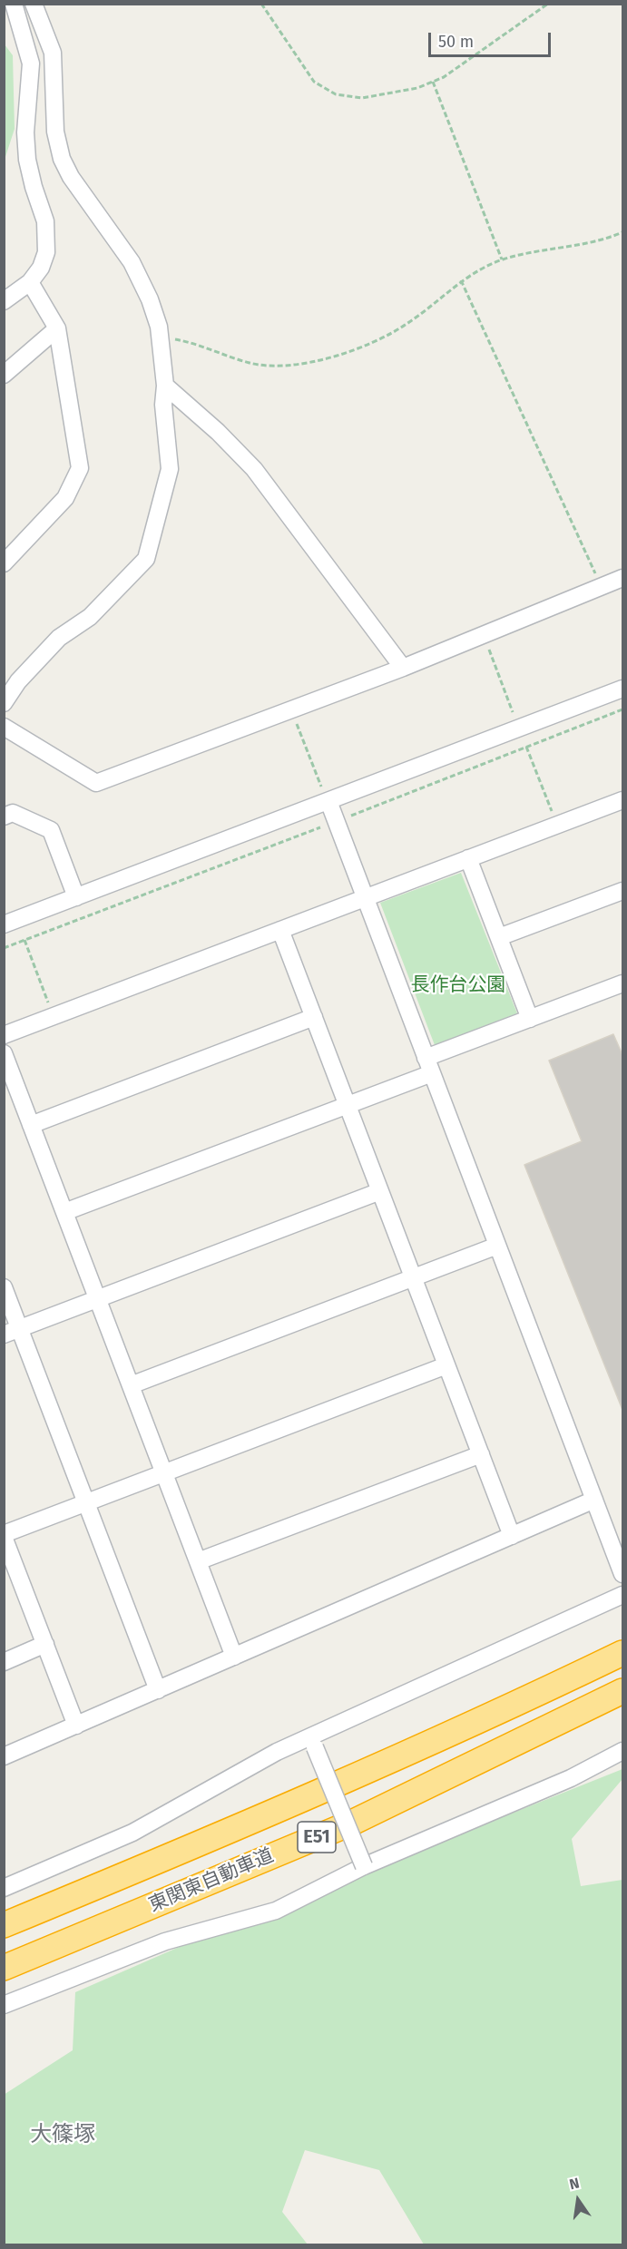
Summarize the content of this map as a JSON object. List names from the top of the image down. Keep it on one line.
{"streets":{"highway":["E51","東関東自動車道"]},"districts":["大篠塚"],"parks":["長作台公園"],"scale_bar":"50 m","north":"top"}
